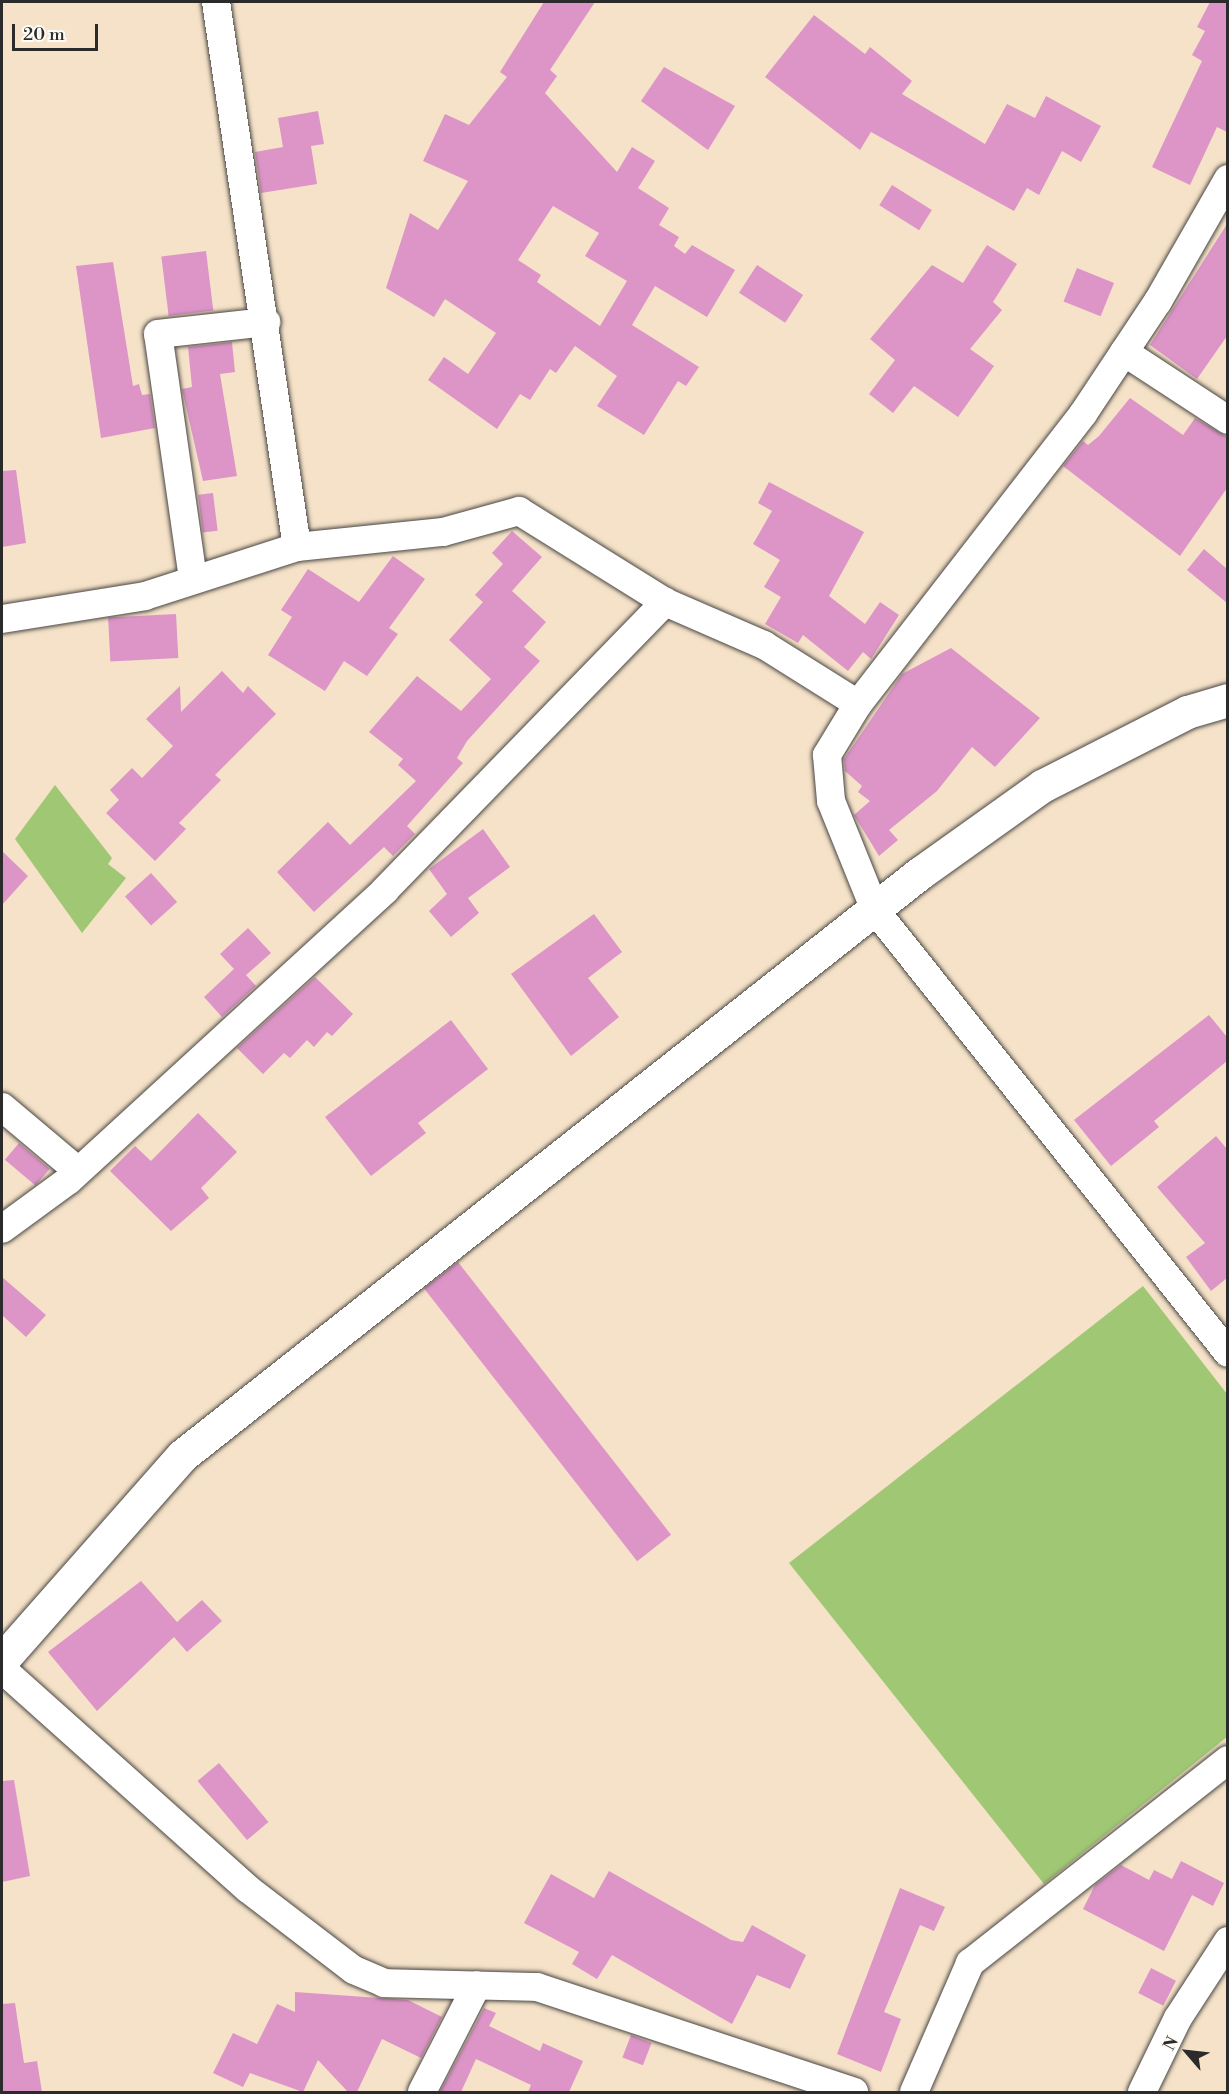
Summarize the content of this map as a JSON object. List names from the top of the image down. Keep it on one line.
{"scale_bar":"20 m","north":"top left"}
